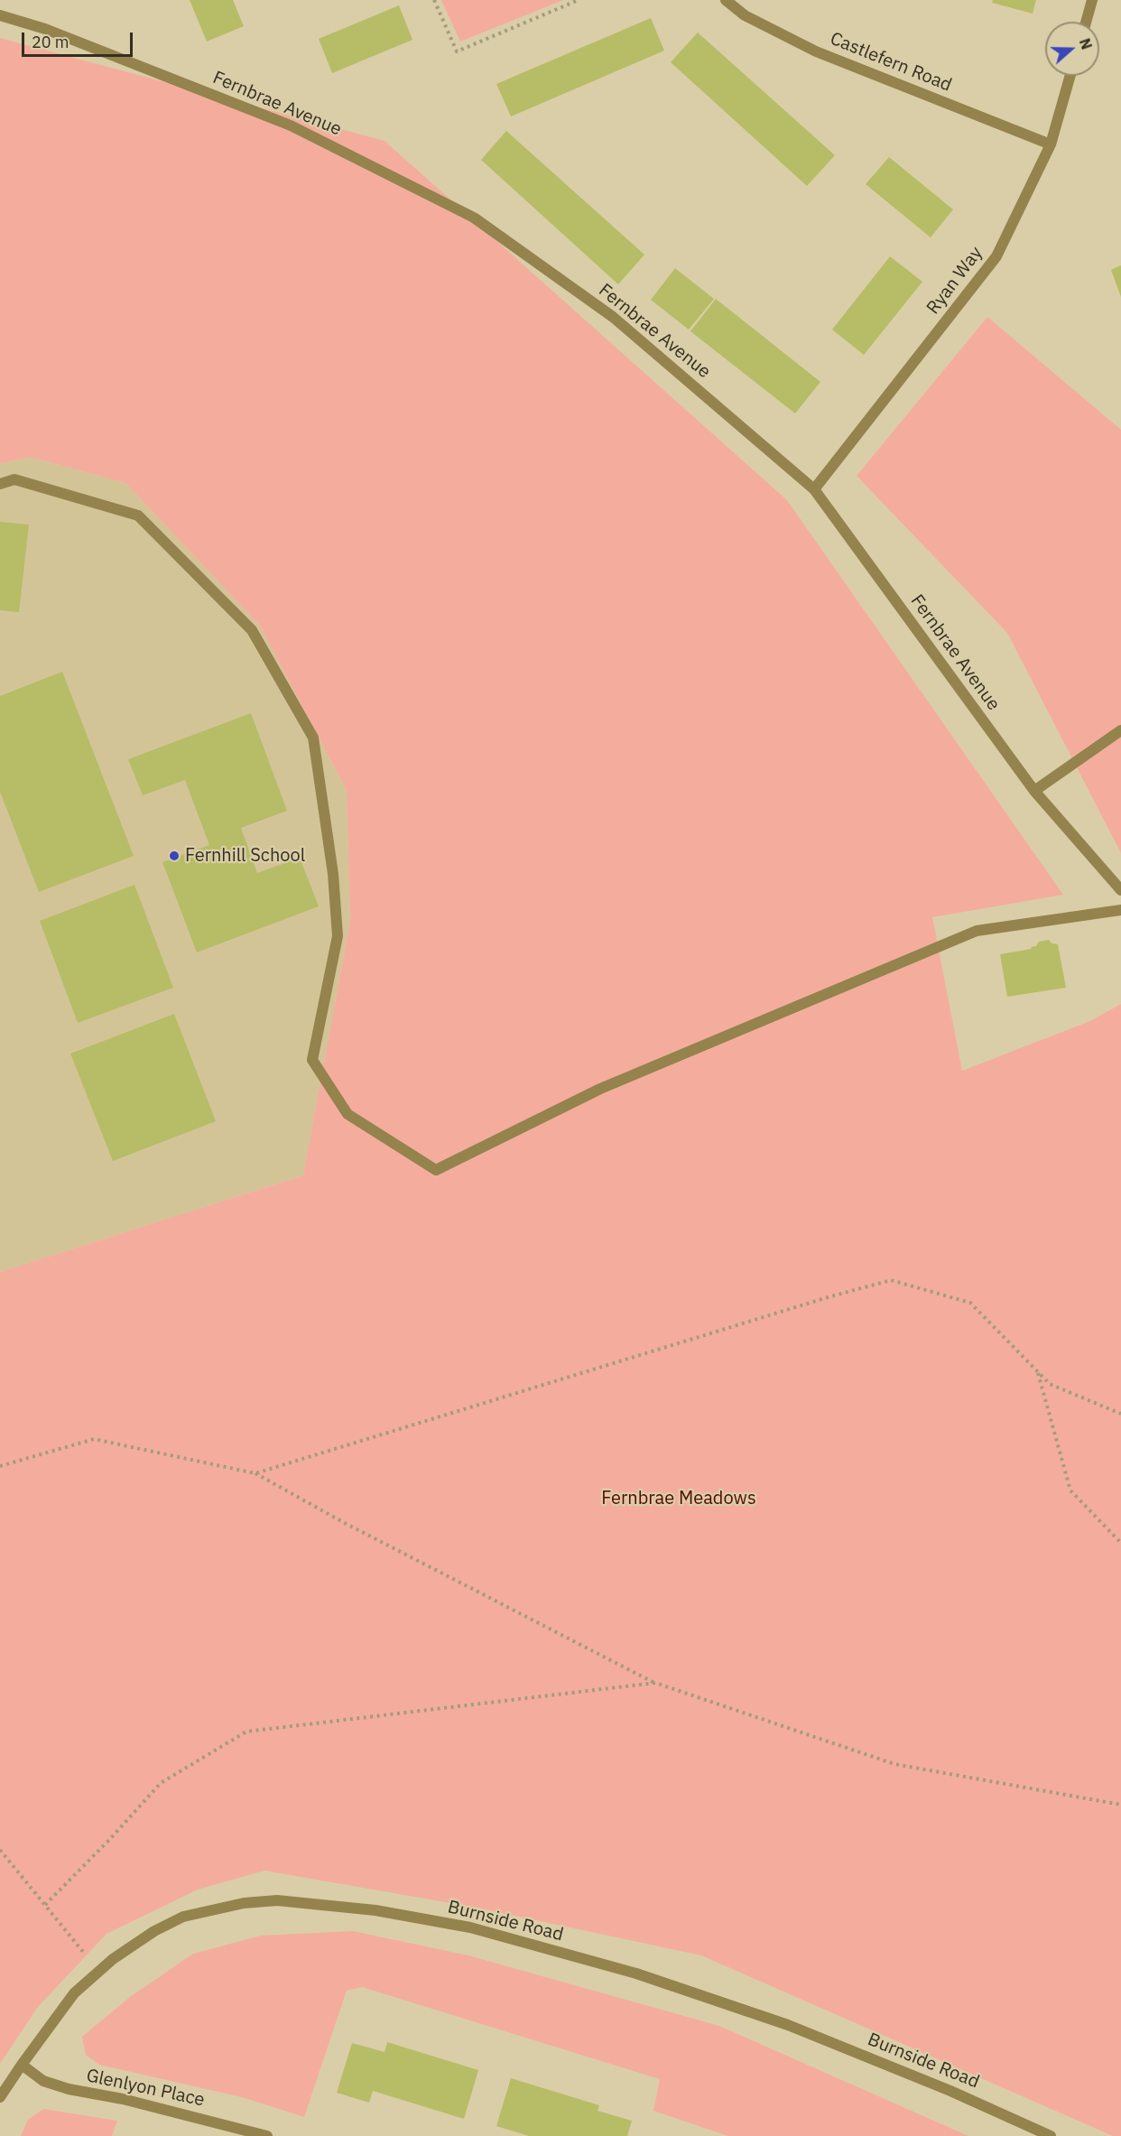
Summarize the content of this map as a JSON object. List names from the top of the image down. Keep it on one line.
{"streets":{"street":["Castlefern Road","Fernbrae Avenue","Ryan Way","Burnside Road","Glenlyon Place"]},"crossings":[["Castlefern Road","Ryan Way"],["Fernbrae Avenue","Ryan Way"],["Burnside Road","Glenlyon Place"]],"parks":["Fernbrae Meadows"],"places":["Fernhill School"],"scale_bar":"20 m","north":"right"}
